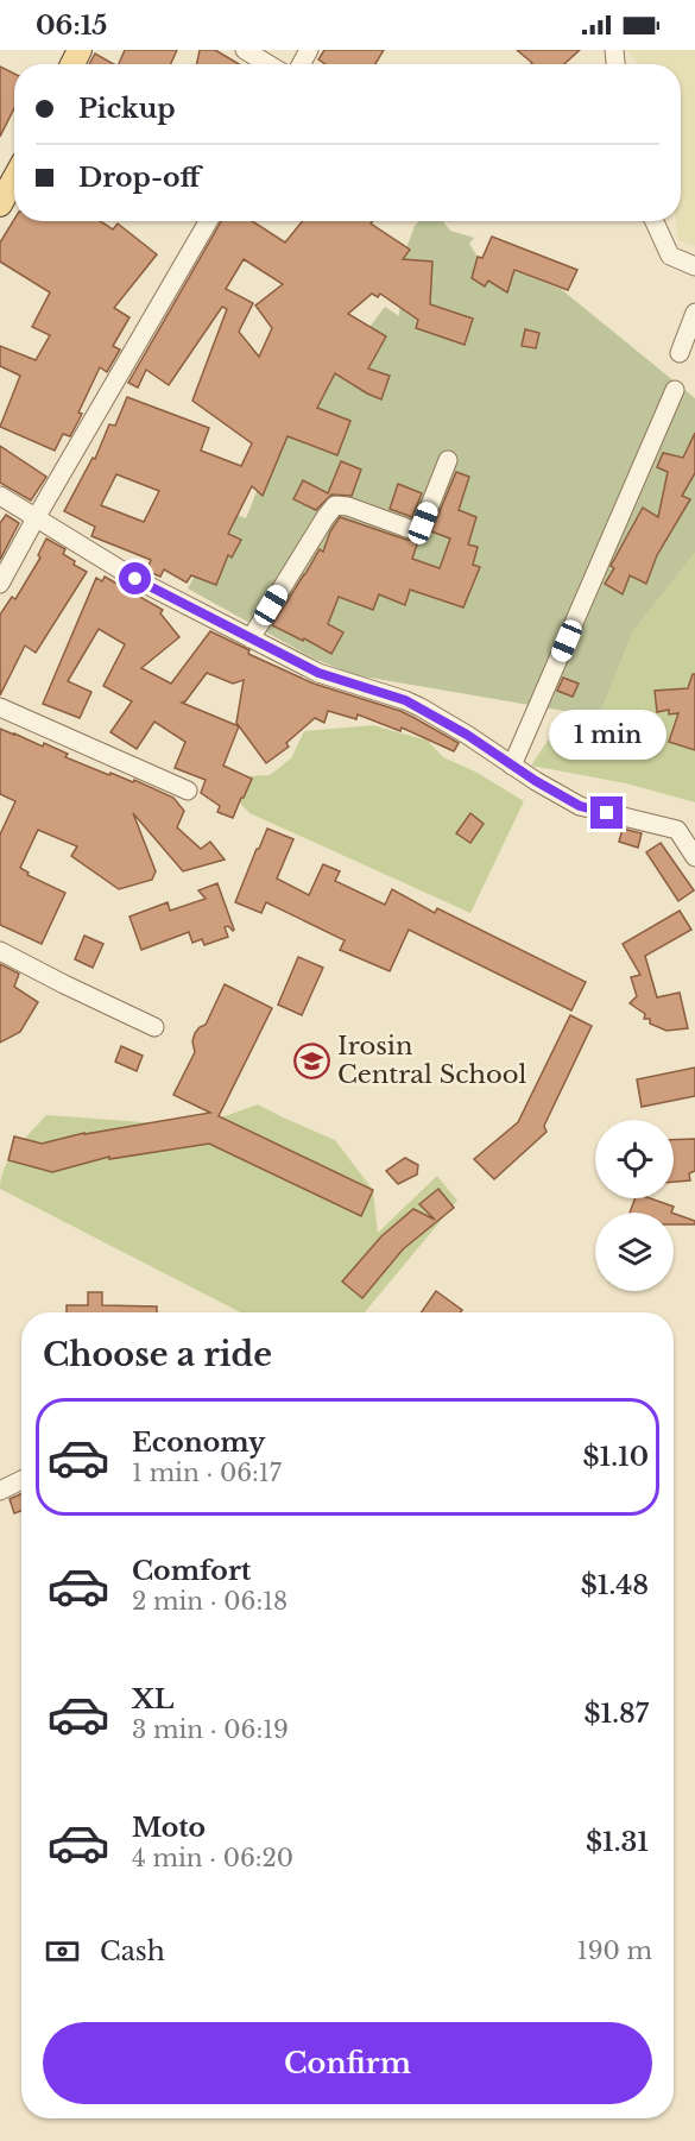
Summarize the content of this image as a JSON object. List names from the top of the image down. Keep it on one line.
{"places":{"school or university":["Irosin Central School"]},"page":{"status":"06:15","banner":["Pickup","Drop-off"],"bubble":"1 min","heading":"Choose a ride","list":[{"name":"Economy","note":"1 min · 06:17","value":"$1.10"},{"name":"Comfort","note":"2 min · 06:18","value":"$1.48"},{"name":"XL","note":"3 min · 06:19","value":"$1.87"},{"name":"Moto","note":"4 min · 06:20","value":"$1.31"}],"pay":["Cash","190 m"],"buttons":"Confirm"}}
